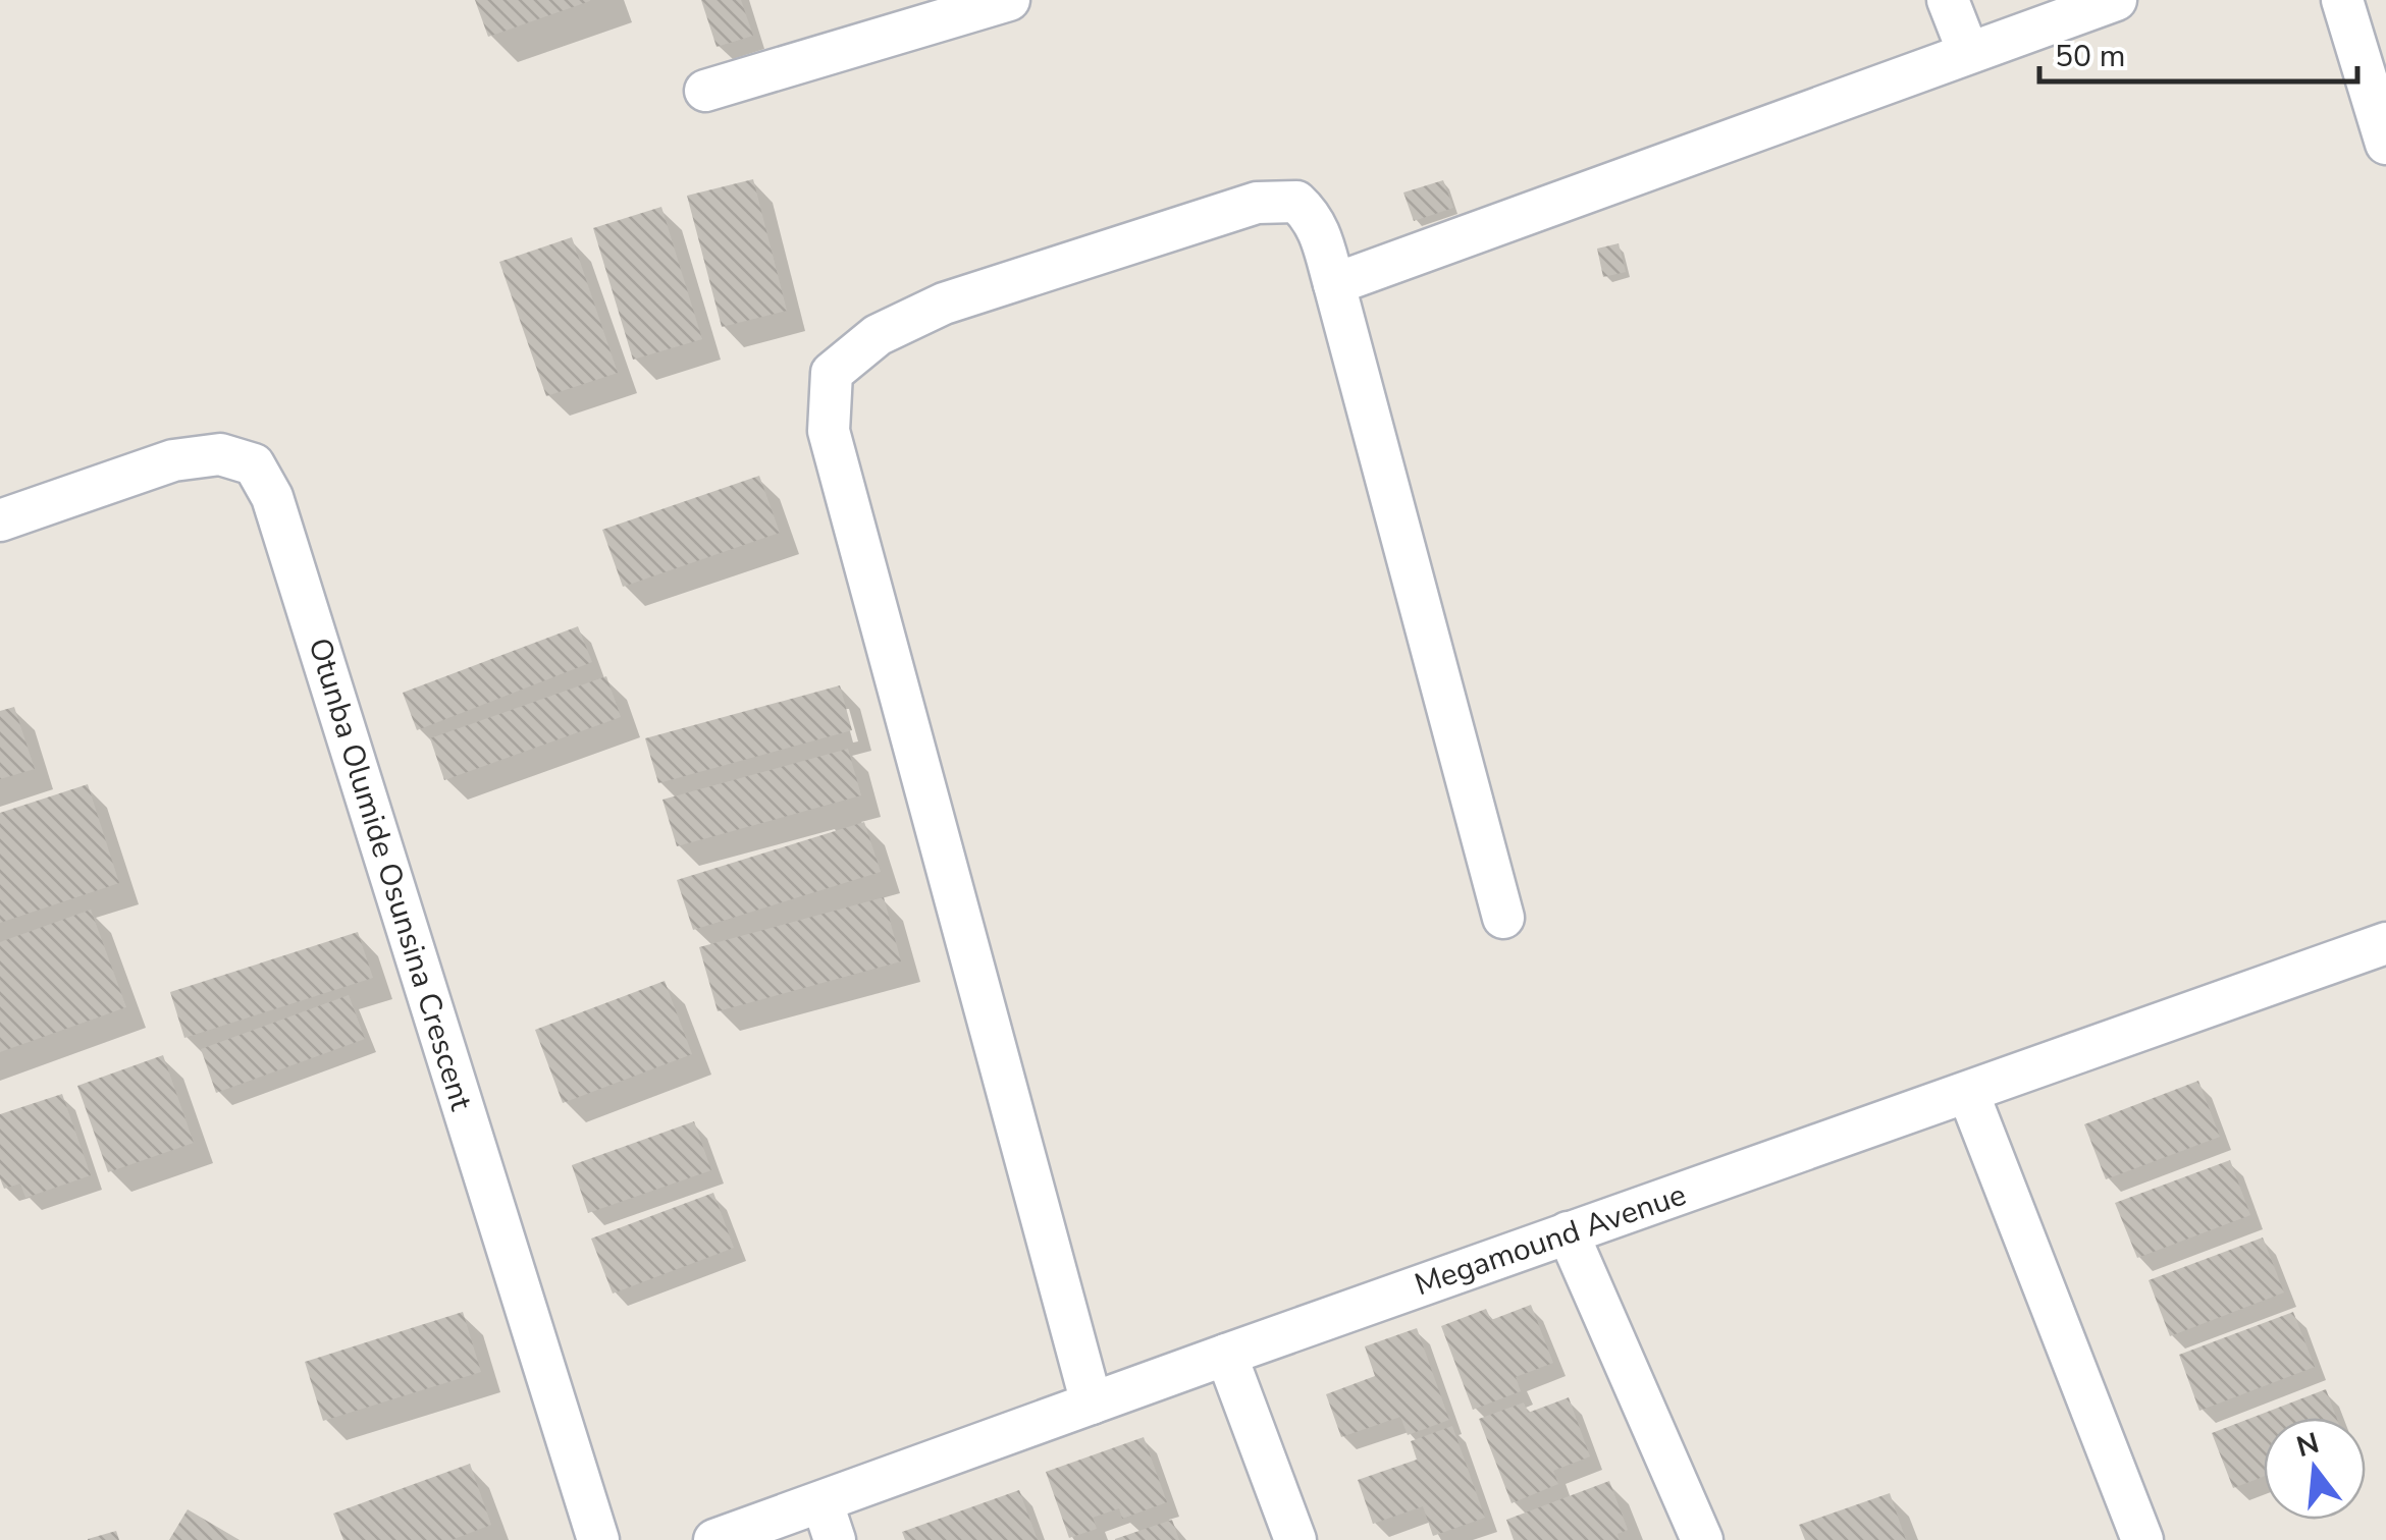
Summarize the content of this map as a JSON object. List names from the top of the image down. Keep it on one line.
{"streets":{"street":["Otunba Olumide Osunsina Crescent","Megamound Avenue"]},"scale_bar":"50 m","north":"top"}
